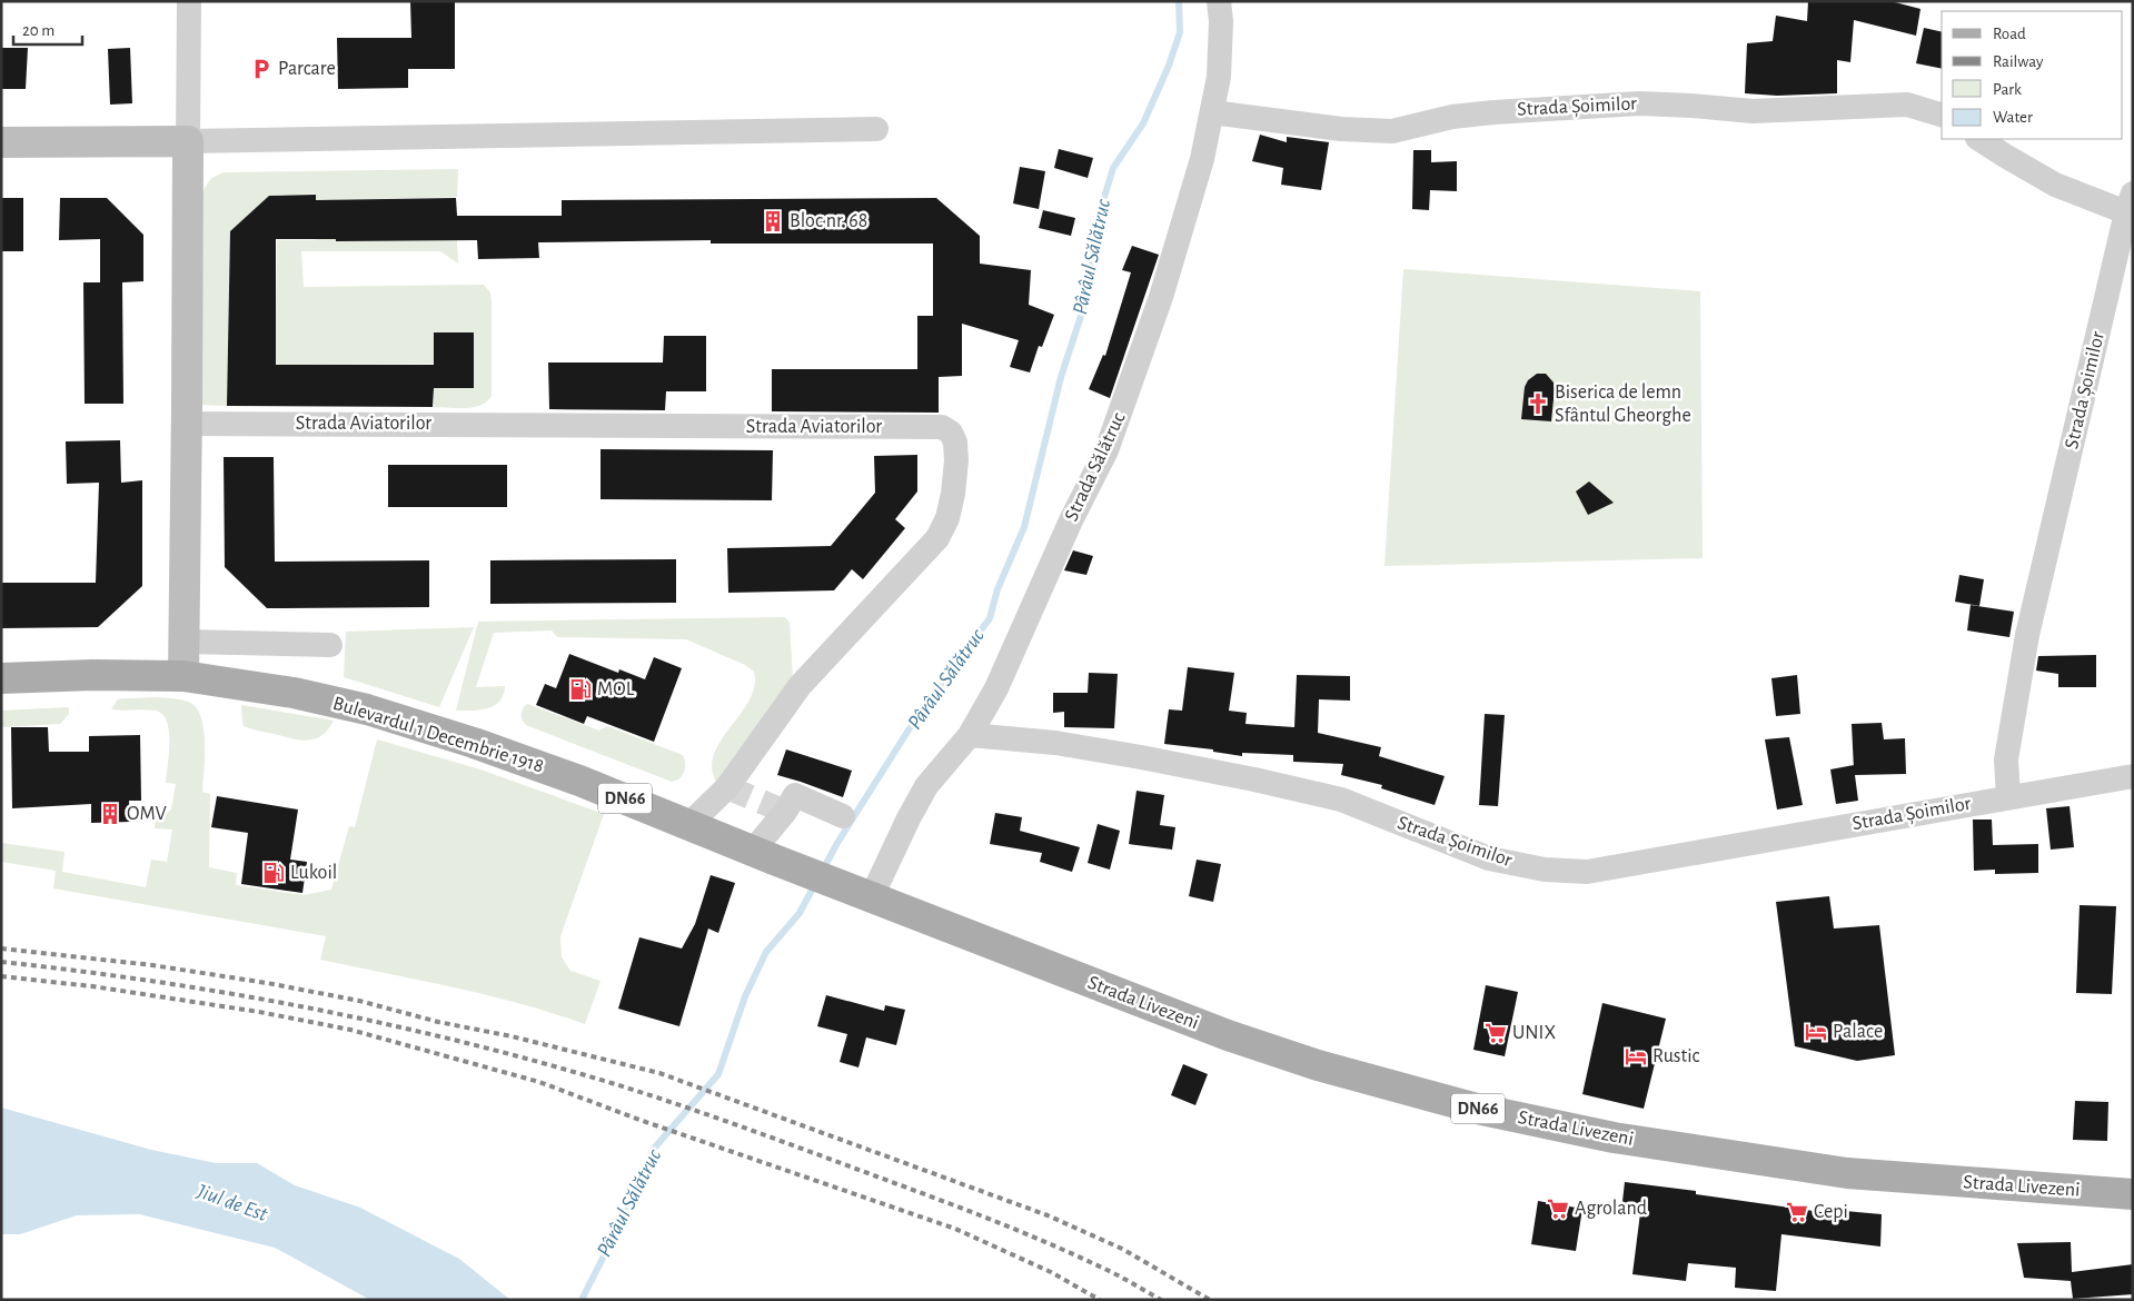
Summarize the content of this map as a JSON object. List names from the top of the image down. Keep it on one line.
{"streets":{"main road":["Bulevardul 1 Decembrie 1918","DN66","Strada Livezeni"],"street":["Strada Șoimilor","Strada Aviatorilor","Strada Sălătruc"]},"crossings":[["Strada Șoimilor","Strada Sălătruc"],["Strada Aviatorilor","Bulevardul 1 Decembrie 1918"],["Strada Sălătruc","Bulevardul 1 Decembrie 1918"],["Strada Sălătruc","Strada Livezeni"],["Bulevardul 1 Decembrie 1918","Strada Livezeni"]],"water":["Pârâul Sălătruc","Jiul de Est"],"places":{"parking":["Parcare"],"building":["Bloc nr. 68","OMV"],"church":["Biserica de lemn Sfântul Gheorghe"],"fuel station":["MOL","Lukoil"],"hotel":["Palace","Rustic"],"supermarket":["UNIX","Agroland","Cepi"]},"legend":["Road","Railway","Park","Water"],"scale_bar":"20 m"}
